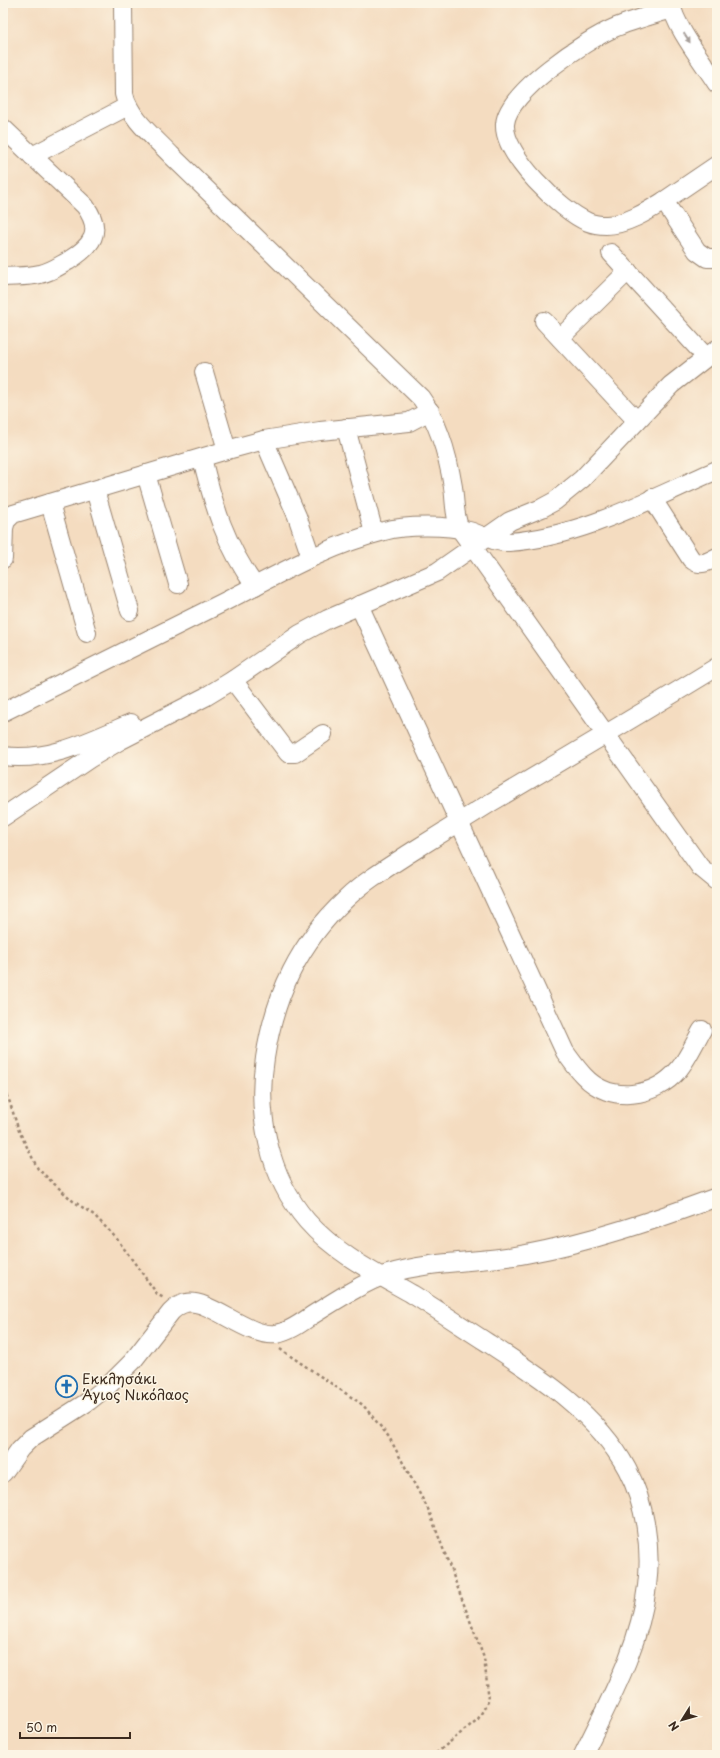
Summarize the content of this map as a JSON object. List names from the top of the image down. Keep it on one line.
{"places":{"church":["Εκκλησάκι Άγιος Νικόλαος"]},"scale_bar":"50 m","north":"bottom left"}
